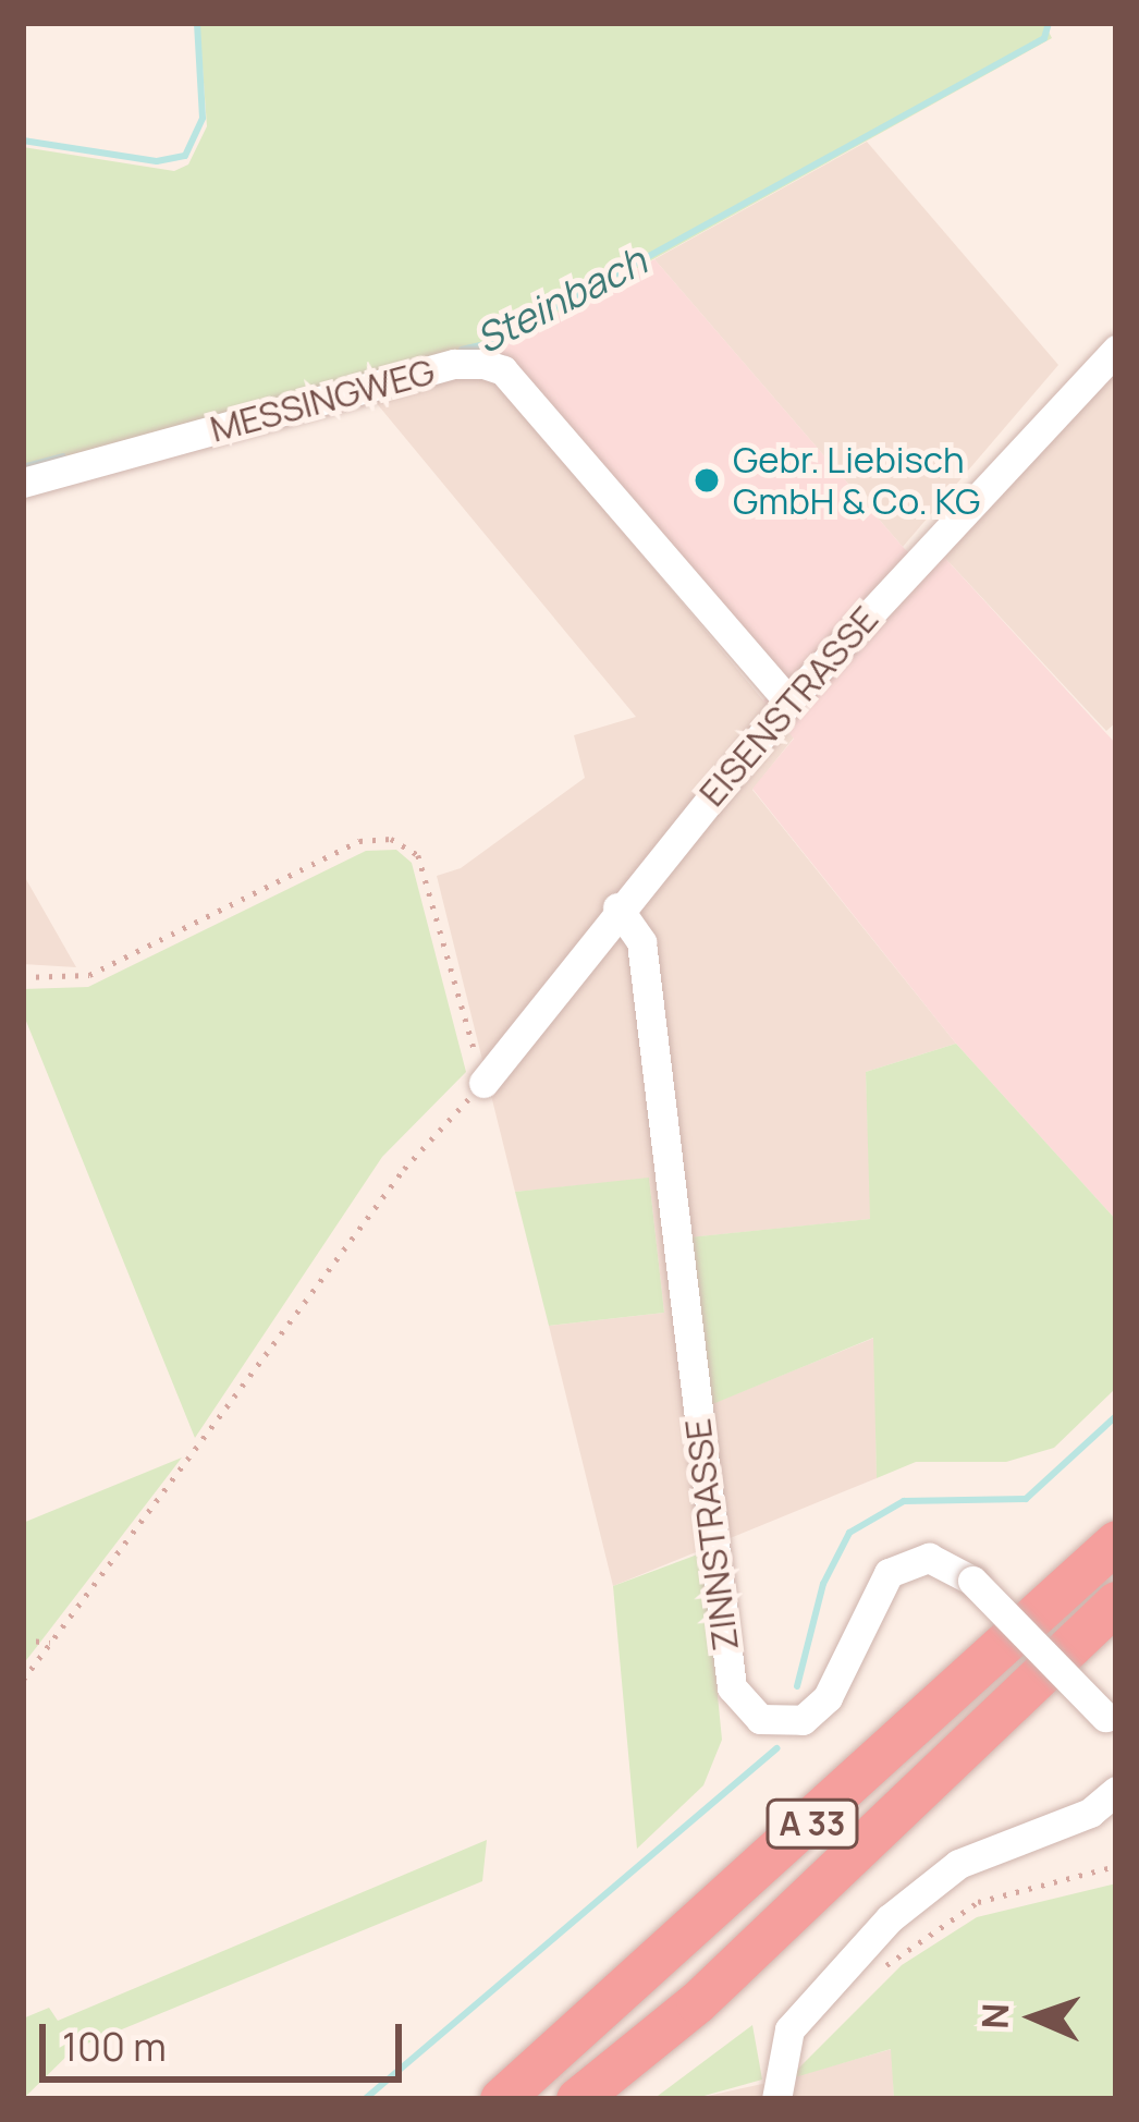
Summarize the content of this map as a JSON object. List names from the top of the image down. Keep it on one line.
{"streets":{"highway":["A 33"],"street":["MESSINGWEG","EISENSTRASSE","ZINNSTRASSE"]},"crossings":[["MESSINGWEG","EISENSTRASSE"],["EISENSTRASSE","ZINNSTRASSE"]],"water":["Steinbach"],"places":["Gebr. Liebisch GmbH & Co. KG"],"scale_bar":"100 m","north":"left"}
